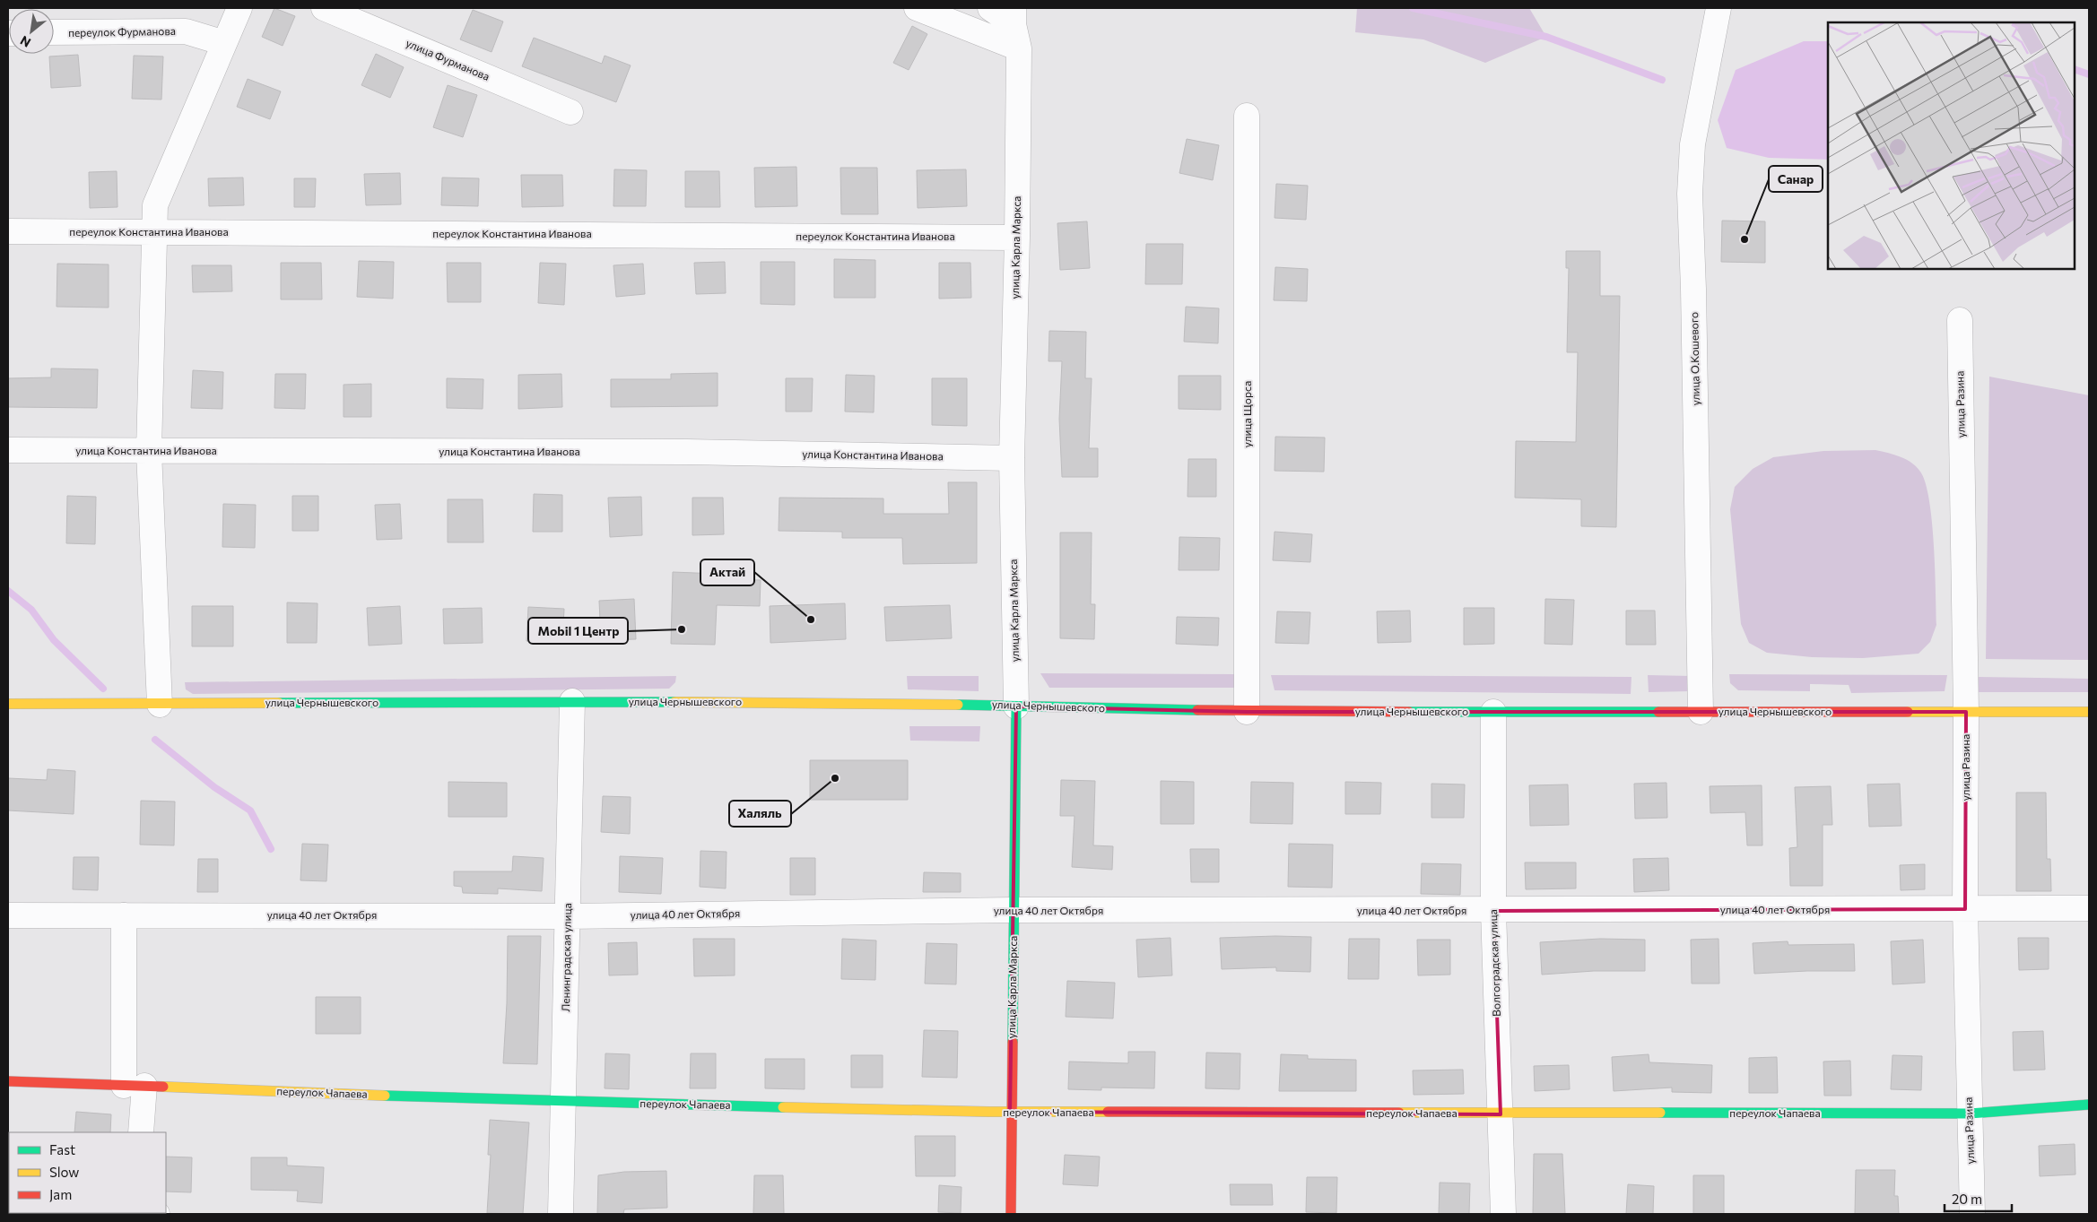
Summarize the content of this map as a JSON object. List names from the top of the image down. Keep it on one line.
{"streets":{"street":["переулок Фурманова","улица Фурманова","переулок Константина Иванова","улица Карла Маркса","улица О.Кошевого","улица Разина","улица Щорса","улица Константина Иванова","улица Чернышевского","улица 40 лет Октября","Ленинградская улица","Волгоградская улица","переулок Чапаева"]},"crossings":[["переулок Константина Иванова","улица Карла Маркса"],["улица Карла Маркса","улица Константина Иванова"],["улица Карла Маркса","улица Чернышевского"],["улица Карла Маркса","улица 40 лет Октября"],["улица Карла Маркса","переулок Чапаева"],["улица О.Кошевого","улица Чернышевского"],["улица Разина","улица Чернышевского"],["улица Разина","улица 40 лет Октября"],["улица Разина","переулок Чапаева"],["улица Щорса","улица Чернышевского"],["улица Чернышевского","Ленинградская улица"],["улица Чернышевского","Волгоградская улица"],["улица 40 лет Октября","Ленинградская улица"],["улица 40 лет Октября","Волгоградская улица"],["Ленинградская улица","переулок Чапаева"],["Волгоградская улица","переулок Чапаева"]],"places":["Санар","Актай","Mobil 1 Центр","Халяль"],"legend":["Fast","Slow","Jam"],"scale_bar":"20 m","north":"bottom left"}
